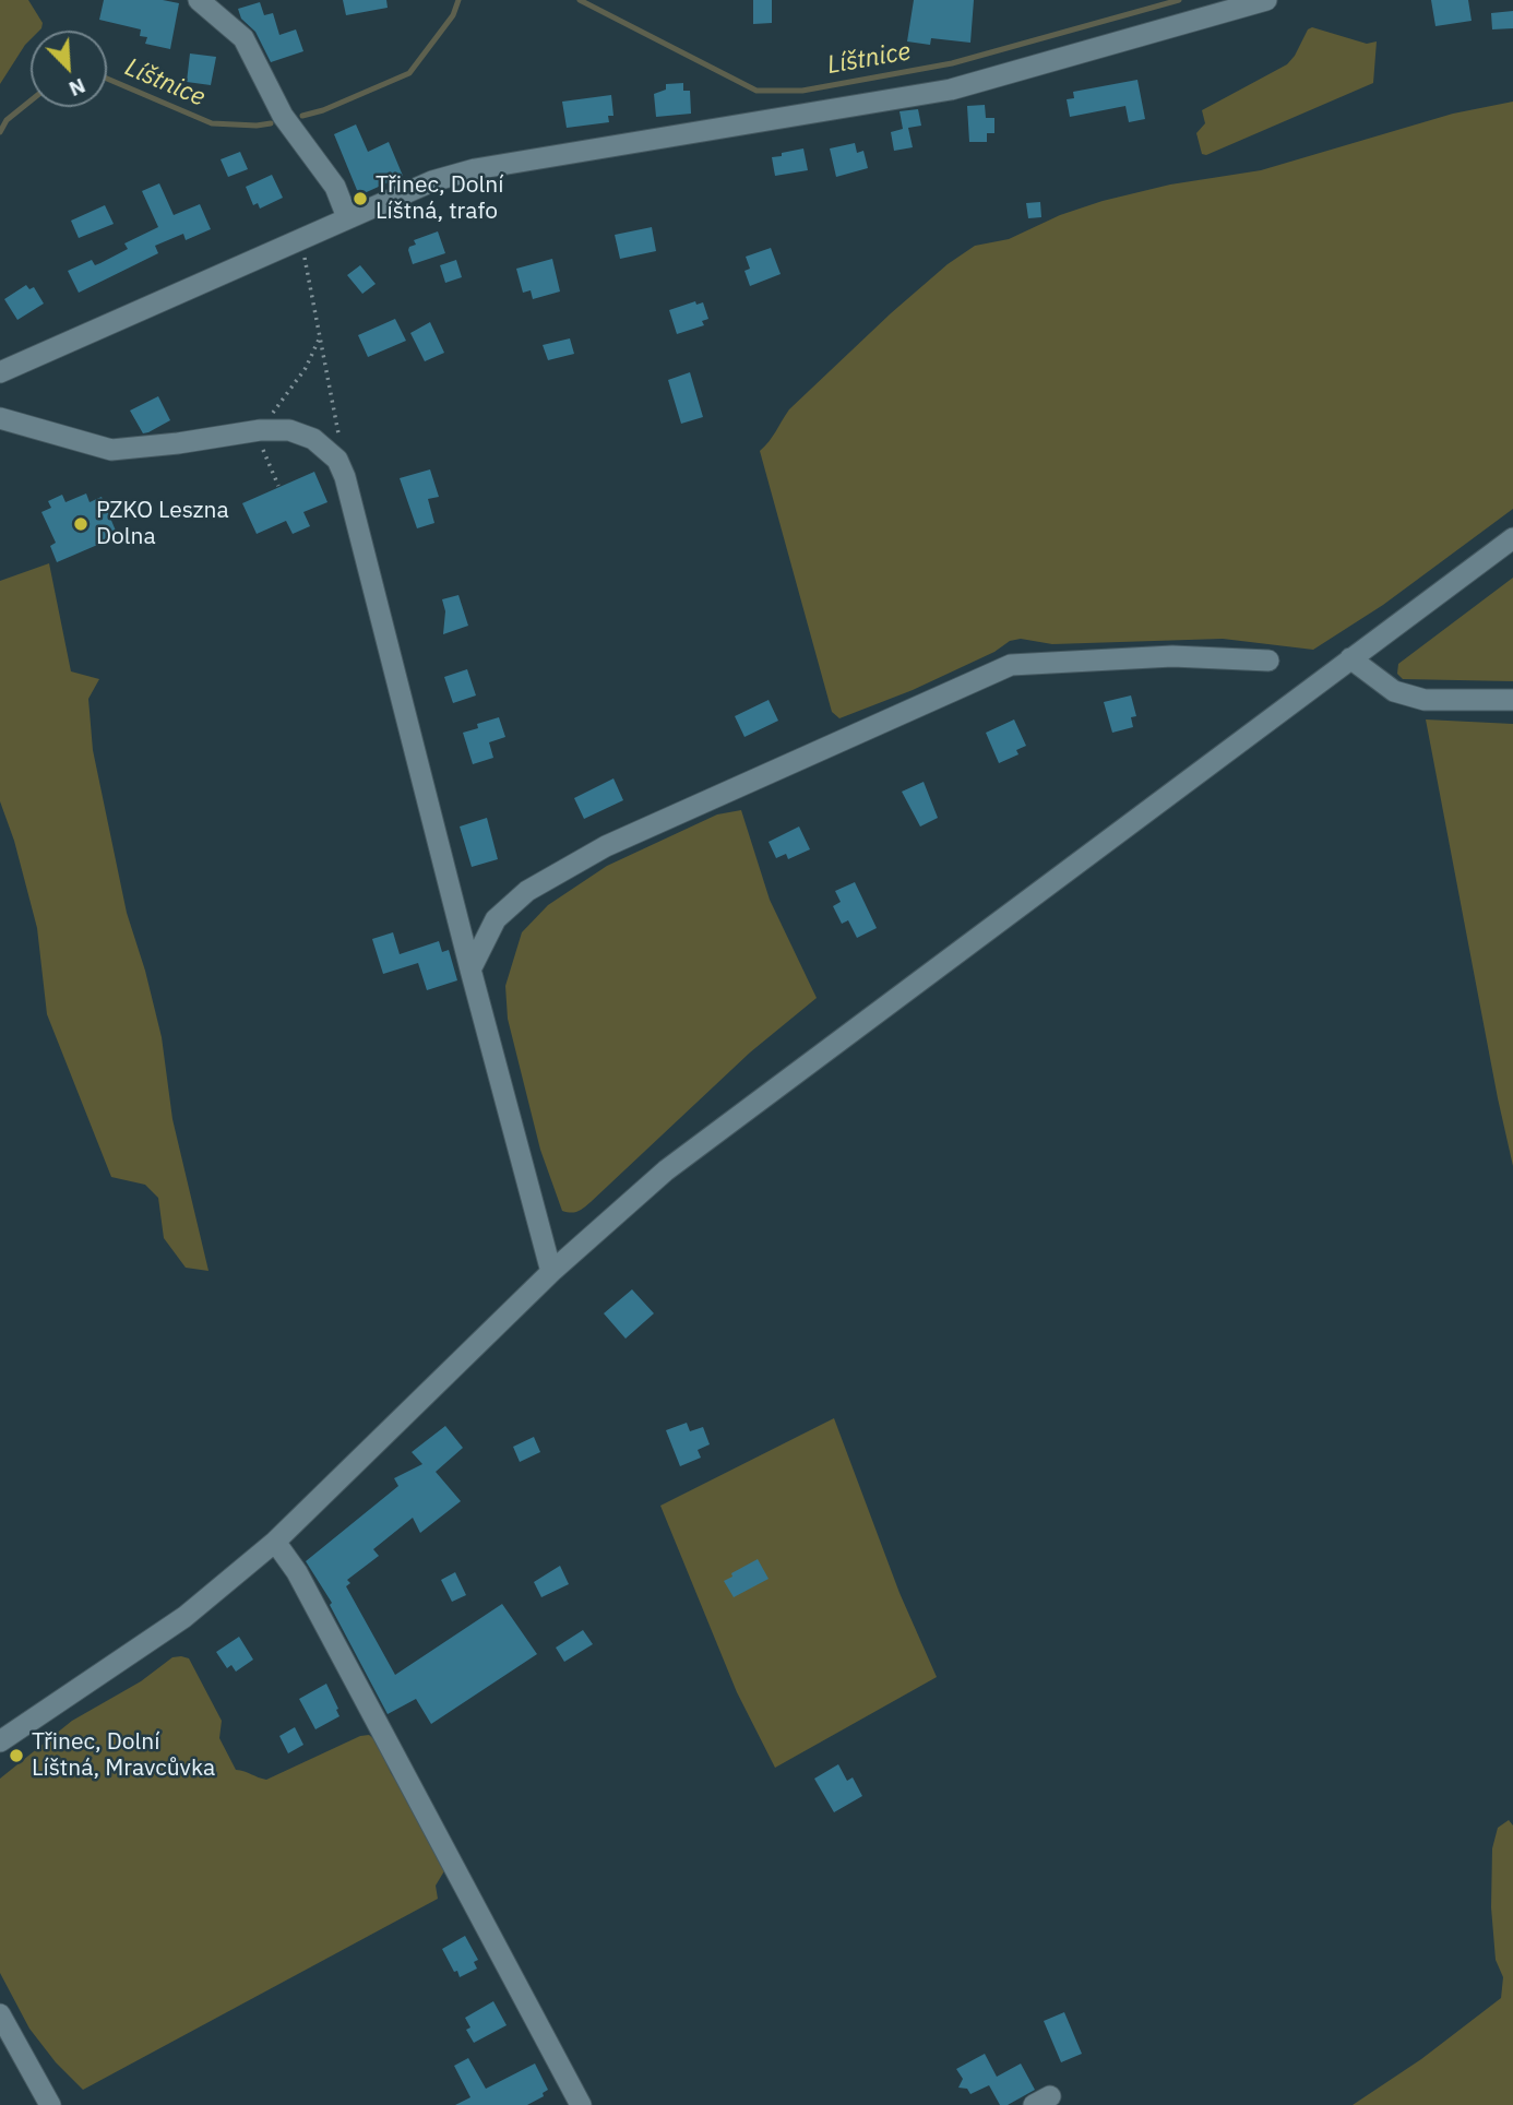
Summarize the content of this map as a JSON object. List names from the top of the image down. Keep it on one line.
{"water":["Líštnice"],"places":["Třinec, Dolní Líštná, trafo","PZKO Leszna Dolna","Třinec, Dolní Líštná, Mravcůvka"],"north":"bottom right"}
